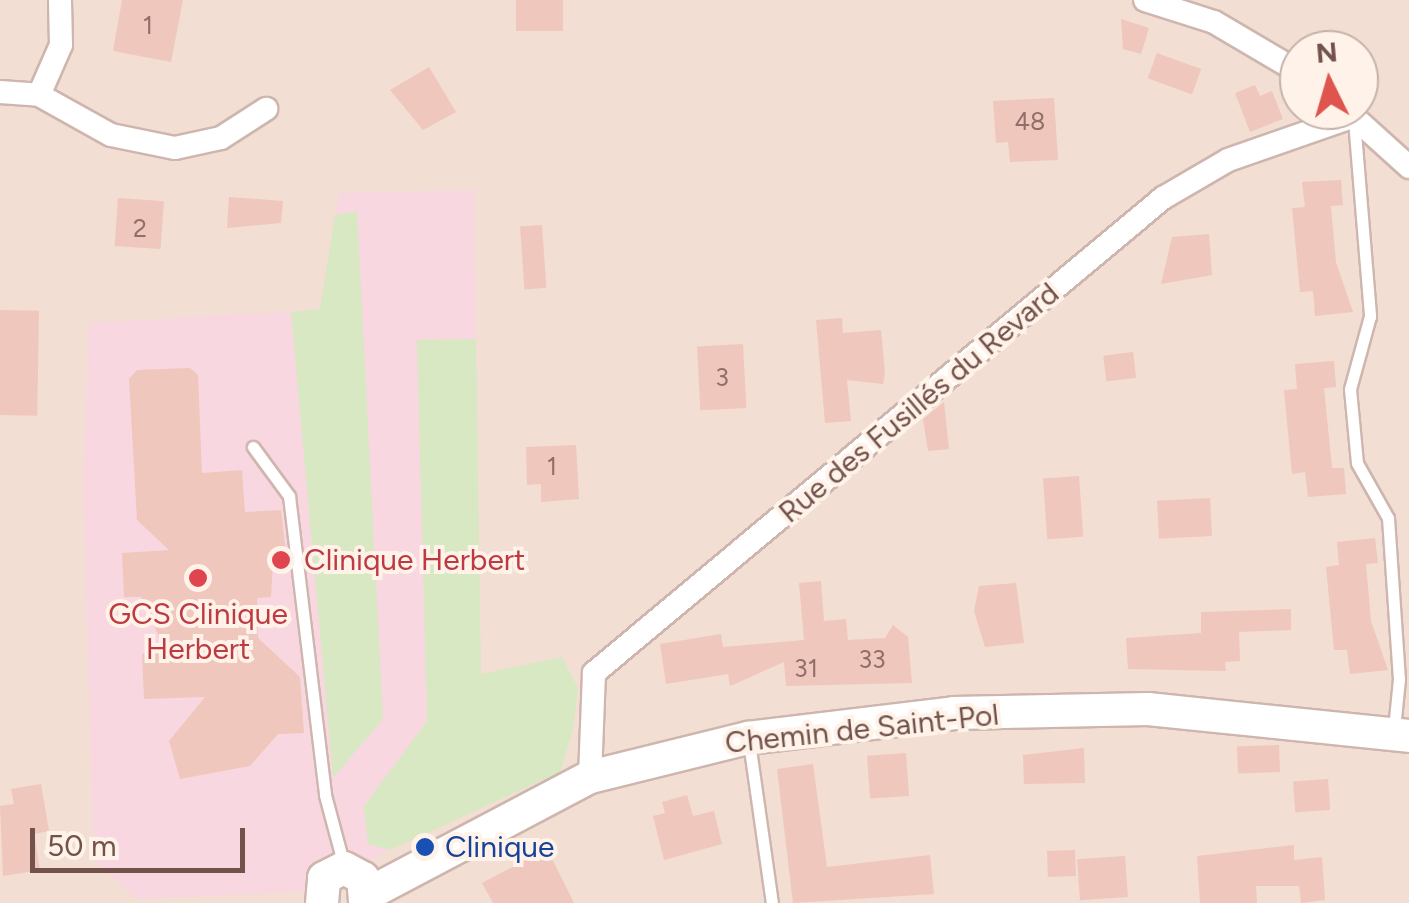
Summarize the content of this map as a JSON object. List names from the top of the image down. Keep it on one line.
{"streets":{"main road":["Chemin de Saint-Pol"],"street":["Rue des Fusillés du Revard"]},"crossings":[["Rue des Fusillés du Revard","Chemin de Saint-Pol"]],"places":["Clinique Herbert","GCS Clinique Herbert","Clinique"],"house_numbers":["1","48","2","3","1","33","31"],"scale_bar":"50 m","north":"top"}
